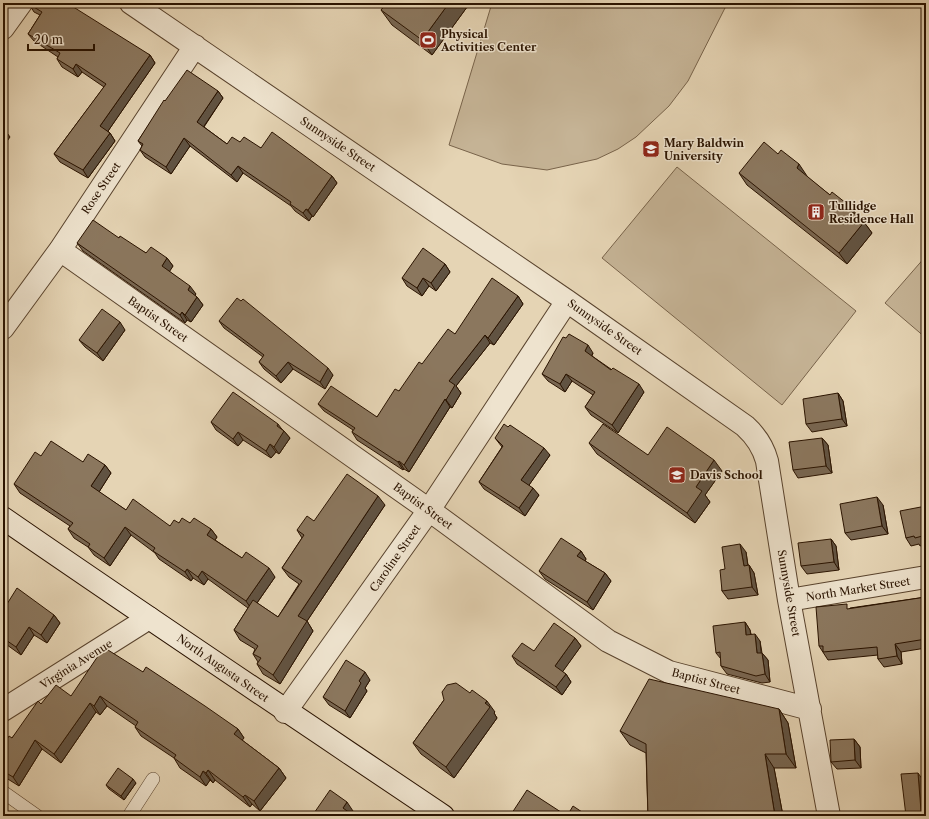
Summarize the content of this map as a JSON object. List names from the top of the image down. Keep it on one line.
{"streets":{"street":["Sunnyside Street","Rose Street","Baptist Street","Caroline Street","North Market Street","Virginia Avenue","North Augusta Street"]},"crossings":[["Sunnyside Street","Rose Street"],["Sunnyside Street","Baptist Street"],["Sunnyside Street","Caroline Street"],["Sunnyside Street","North Market Street"],["Rose Street","Baptist Street"],["Baptist Street","Caroline Street"],["Caroline Street","North Augusta Street"],["Virginia Avenue","North Augusta Street"]],"places":{"sports":["Physical Activities Center"],"school or university":["Mary Baldwin University","Davis School"],"building":["Tullidge Residence Hall"]},"scale_bar":"20 m"}
